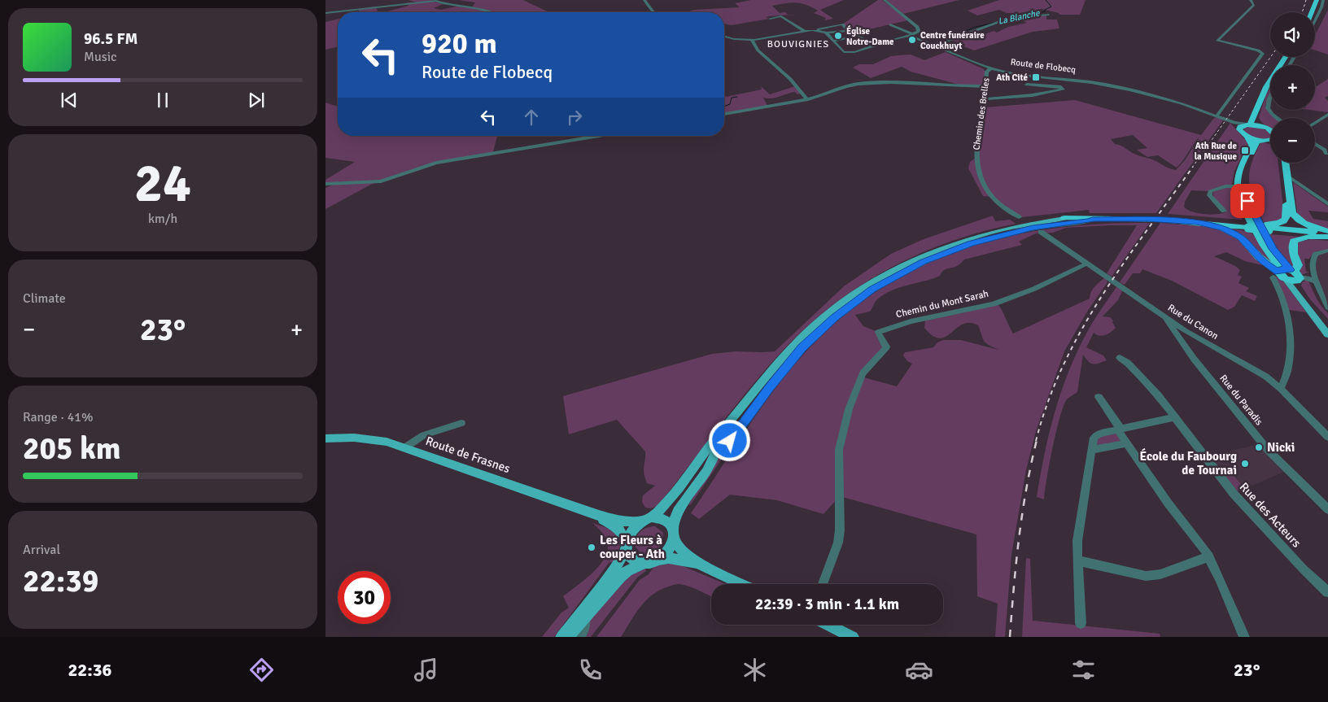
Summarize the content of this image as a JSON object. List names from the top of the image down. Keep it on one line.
{"streets":{"main road":["Route de Frasnes"],"street":["Route de Flobecq","Chemin des Brelles","Chemin du Mont Sarah","Rue du Canon","Rue du Paradis","Rue des Acteurs"]},"crossings":[["Route de Flobecq","Chemin des Brelles"],["Chemin du Mont Sarah","Rue du Canon"],["Rue du Canon","Rue du Paradis"]],"districts":["BOUVIGNIES"],"water":["La Blanche"],"places":{"other":["Église Notre-Dame","Centre funéraire Couckhuyt","Nicki","École du Faubourg de Tournai","Les Fleurs à couper - Ath"],"transit":["Ath Cité","Ath Rue de la Musique"]},"page":{"map_buttons":["+","−"],"turn":["920 m","Route de Flobecq"],"song":["96.5 FM","Music"],"tile":[["24","km/h"],"Climate",["Range · 41%","205 km"],["Arrival","22:39"]],"heat":["−","23°","+"],"limit":"30","trip":"22:39 · 3 min · 1.1 km","tabs":["22:36","23°"]}}
